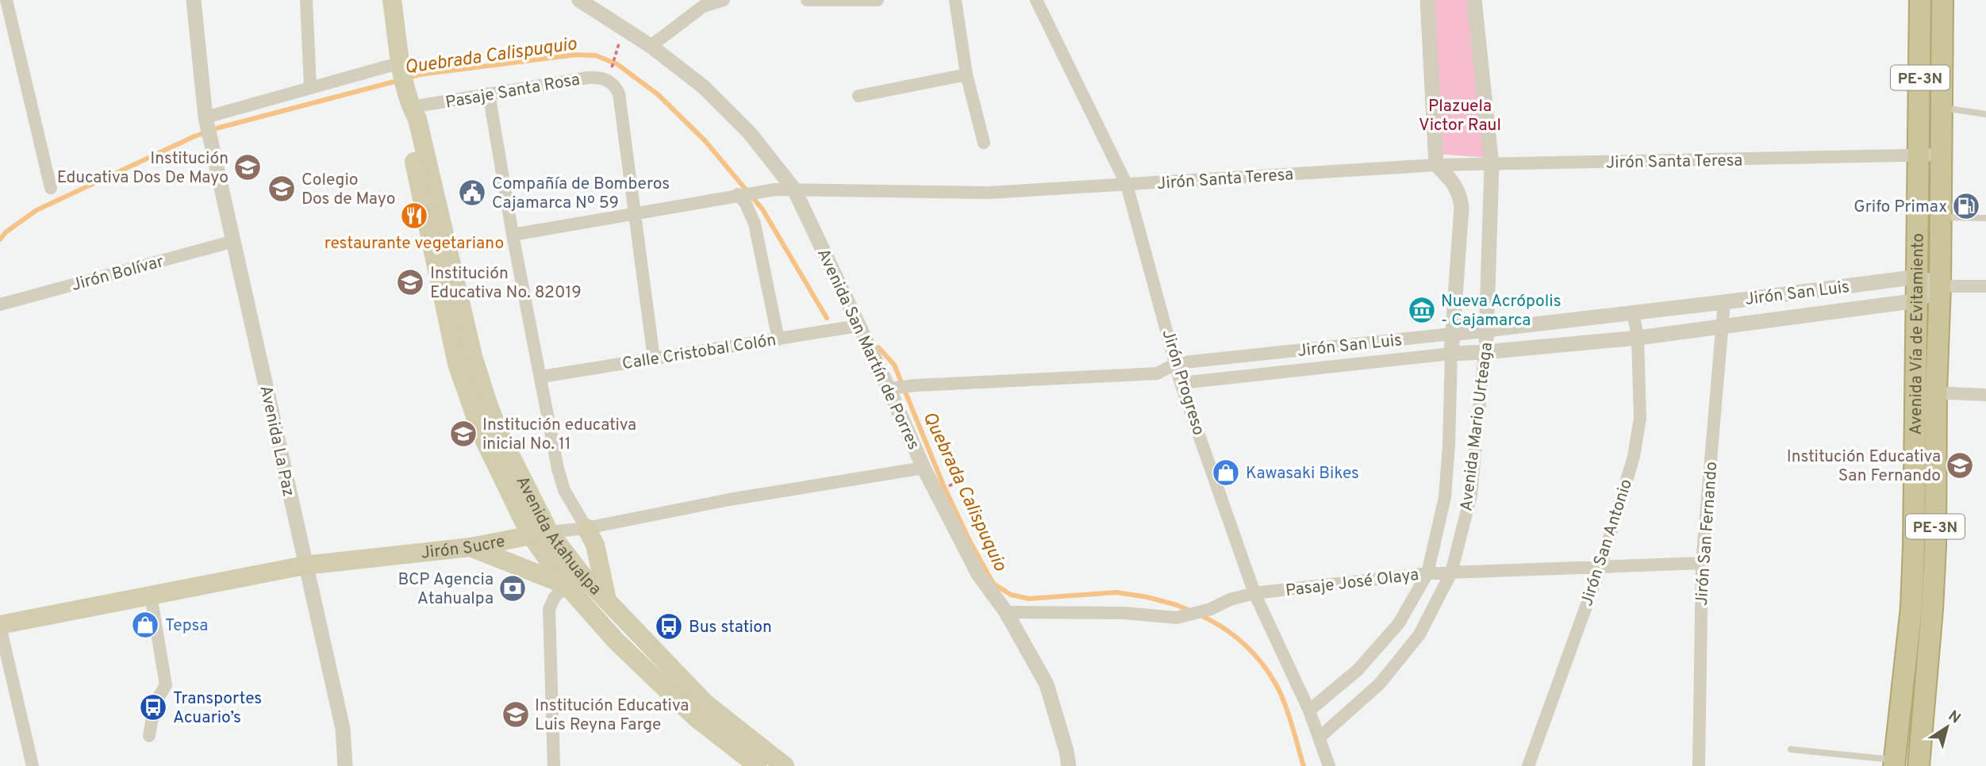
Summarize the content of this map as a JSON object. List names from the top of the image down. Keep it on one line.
{"streets":{"highway":["PE-3N","Avenida Vía de Evitamiento"],"main road":["Avenida Atahualpa","Jirón Sucre"],"street":["Pasaje Santa Rosa","Jirón Santa Teresa","Jirón Bolívar","Jirón San Luis","Avenida San Martín de Porres","Calle Cristobal Colón","Jirón Progreso","Avenida Mario Urteaga","Avenida La Paz","Jirón San Fernando","Jirón San Antonio","Pasaje José Olaya"]},"crossings":[["PE-3N","Jirón Santa Teresa"],["PE-3N","Jirón San Luis"],["Pasaje Santa Rosa","Jirón Santa Teresa"],["Pasaje Santa Rosa","Avenida Atahualpa"],["Jirón Santa Teresa","Avenida Vía de Evitamiento"],["Jirón Santa Teresa","Avenida San Martín de Porres"],["Jirón Santa Teresa","Jirón Progreso"],["Jirón Santa Teresa","Avenida Mario Urteaga"],["Jirón Santa Teresa","Avenida Atahualpa"],["Jirón Bolívar","Avenida La Paz"],["Jirón San Luis","Avenida Vía de Evitamiento"],["Jirón San Luis","Avenida San Martín de Porres"],["Jirón San Luis","Jirón Progreso"],["Jirón San Luis","Avenida Mario Urteaga"],["Jirón San Luis","Jirón San Fernando"],["Jirón San Luis","Jirón San Antonio"],["Avenida San Martín de Porres","Calle Cristobal Colón"],["Avenida San Martín de Porres","Jirón Sucre"],["Avenida San Martín de Porres","Pasaje José Olaya"],["Calle Cristobal Colón","Avenida Atahualpa"],["Jirón Progreso","Avenida Mario Urteaga"],["Jirón Progreso","Pasaje José Olaya"],["Avenida Mario Urteaga","Pasaje José Olaya"],["Avenida La Paz","Jirón Sucre"],["Jirón San Fernando","Pasaje José Olaya"],["Avenida Atahualpa","Jirón Sucre"],["Jirón San Antonio","Pasaje José Olaya"]],"water":["Quebrada Calispuquio"],"parks":["Plazuela Victor Raul"],"places":{"school or university":["Institución Educativa Dos De Mayo","Colegio Dos de Mayo","Institución Educativa No. 82019","Institución educativa inicial No. 11","Institución Educativa San Fernando","Institución Educativa Luis Reyna Farge"],"public building":["Compañía de Bomberos Cajamarca Nº 59"],"fuel station":["Grifo Primax"],"restaurant":["restaurante vegetariano"],"museum":["Nueva Acrópolis - Cajamarca"],"shop":["Kawasaki Bikes","Tepsa"],"bank":["BCP Agencia Atahualpa"],"bus stop":["Bus station","Transportes Acuario’s"]},"north":"top right"}
